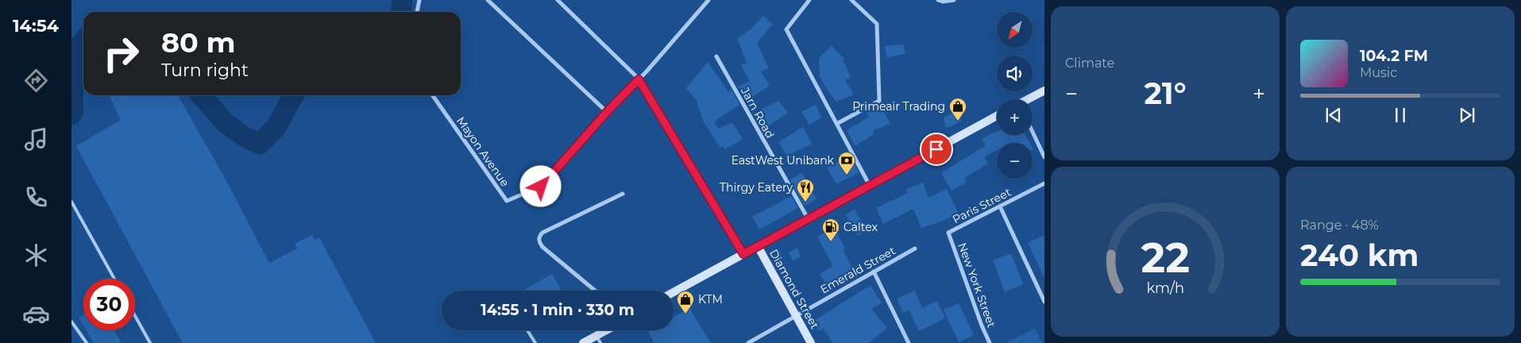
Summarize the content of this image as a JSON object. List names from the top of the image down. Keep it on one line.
{"streets":{"main road":["Diamond Street"],"street":["Jarn Road","Mayon Avenue","Paris Street","Emerald Street","New York Street"]},"crossings":[["Paris Street","New York Street"],["Emerald Street","Diamond Street"]],"places":{"shop":["Primeair Trading","KTM"],"bank":["EastWest Unibank"],"restaurant":["Thirgy Eatery"],"fuel station":["Caltex"]},"north":"bottom left","page":{"tabs":"14:54","tile":["Climate",["Range · 48%","240 km"]],"map_buttons":["+","−"],"turn":["80 m","Turn right"],"song":["104.2 FM","Music"],"heat":["−","21°","+"],"limit":"30","trip":"14:55 · 1 min · 330 m","gauge":["22","km/h"]}}
